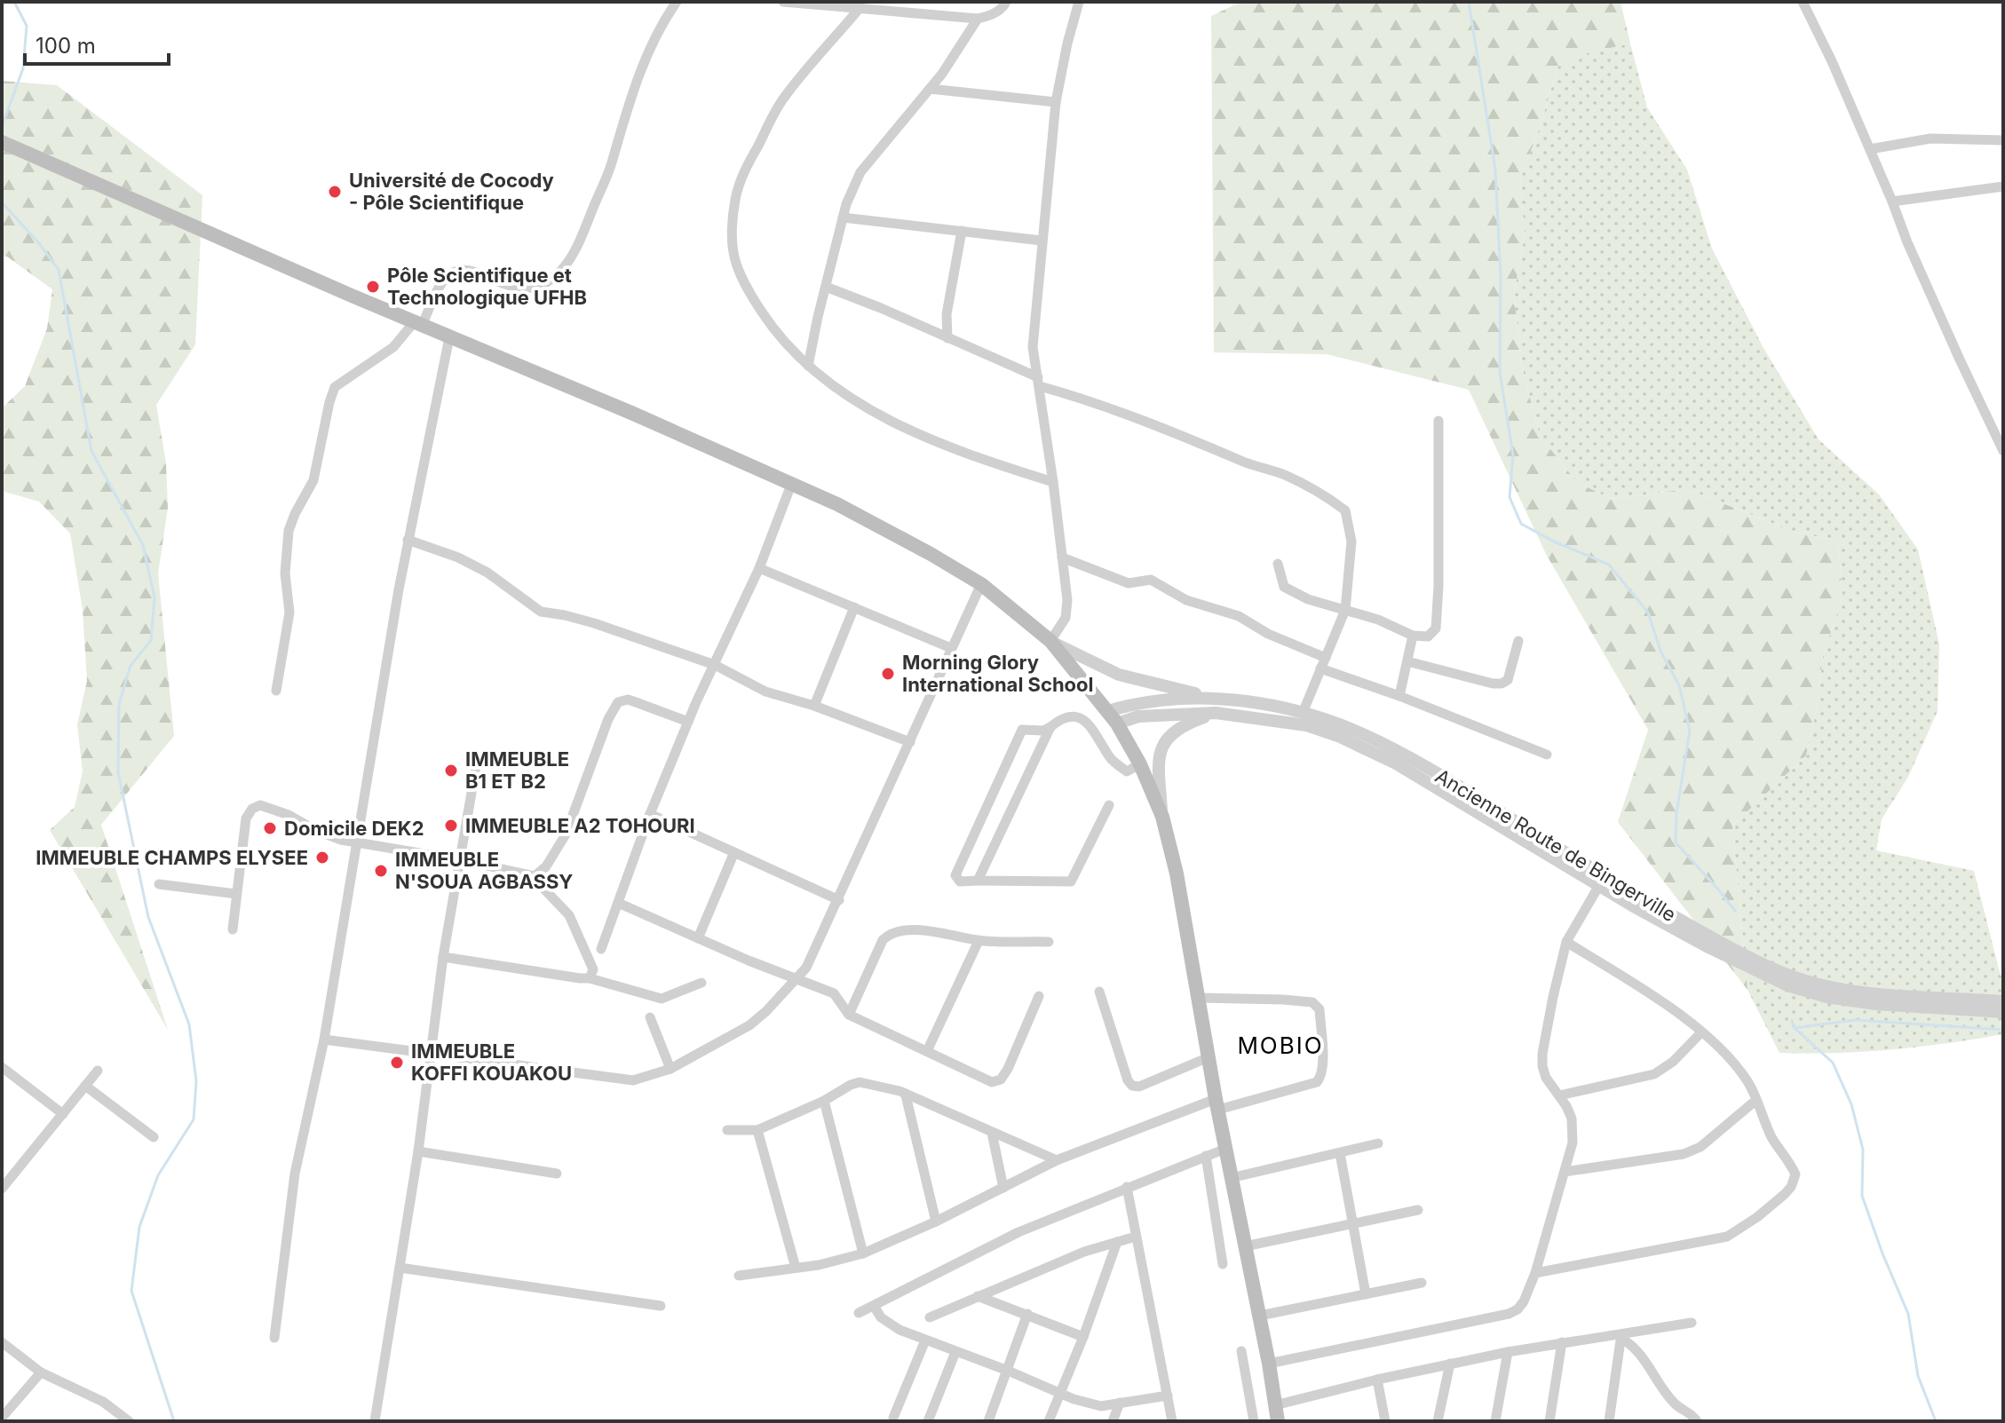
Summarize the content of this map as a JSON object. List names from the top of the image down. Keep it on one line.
{"streets":{"street":["Ancienne Route de Bingerville"]},"districts":["MOBIO"],"places":["Université de Cocody - Pôle Scientifique","Pôle Scientifique et Technologique UFHB","Morning Glory International School","IMMEUBLE B1 ET B2","IMMEUBLE A2 TOHOURI","Domicile DEK2","IMMEUBLE CHAMPS ELYSEE","IMMEUBLE N'SOUA AGBASSY","IMMEUBLE KOFFI KOUAKOU"],"scale_bar":"100 m"}
